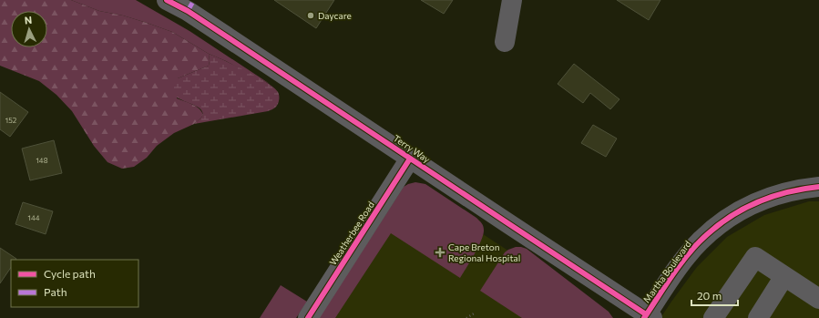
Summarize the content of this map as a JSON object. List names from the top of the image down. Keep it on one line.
{"streets":{"street":["Terry Way","Weatherbee Road","Martha Boulevard"]},"crossings":[["Terry Way","Weatherbee Road"],["Terry Way","Martha Boulevard"]],"places":{"other":["Daycare"],"health":["Cape Breton Regional Hospital"]},"house_numbers":["152","148","144"],"legend":["Cycle path","Path"],"scale_bar":"20 m","north":"top"}
